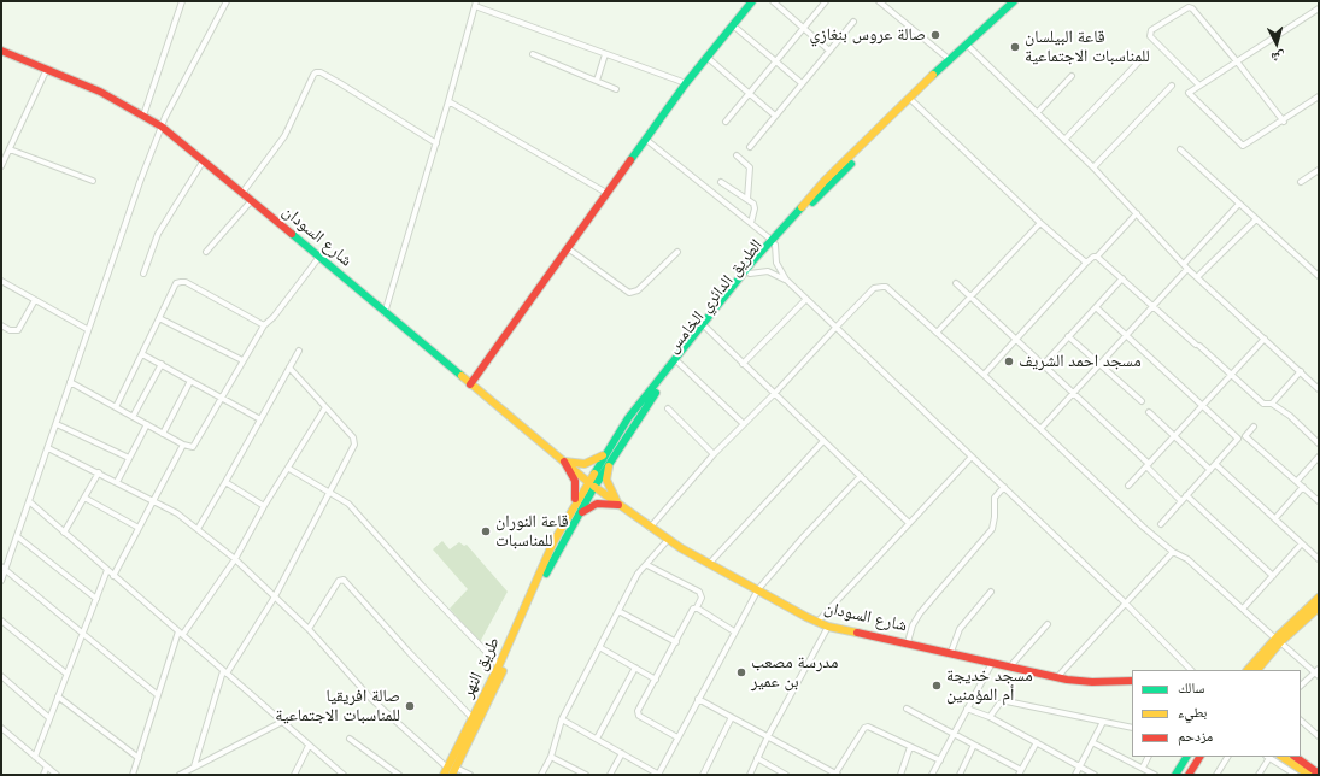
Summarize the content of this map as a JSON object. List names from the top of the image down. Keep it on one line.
{"streets":{"main road":["شارع السودان","الطريق الدائري الخامس","طريق النهر"]},"crossings":[["شارع السودان","الطريق الدائري الخامس"],["الطريق الدائري الخامس","طريق النهر"]],"places":["صالة عروس بنغازي","قاعة البيلسان للمناسبات الاجتماعية","مسجد احمد الشريف","قاعة النوران للمناسبات","مدرسة مصعب بن عمير","مسجد خديجة أم المؤمنين","صالة افريقيا للمناسبات الاجتماعية"],"legend":["سالك","بطيء","مزدحم"],"north":"bottom"}
